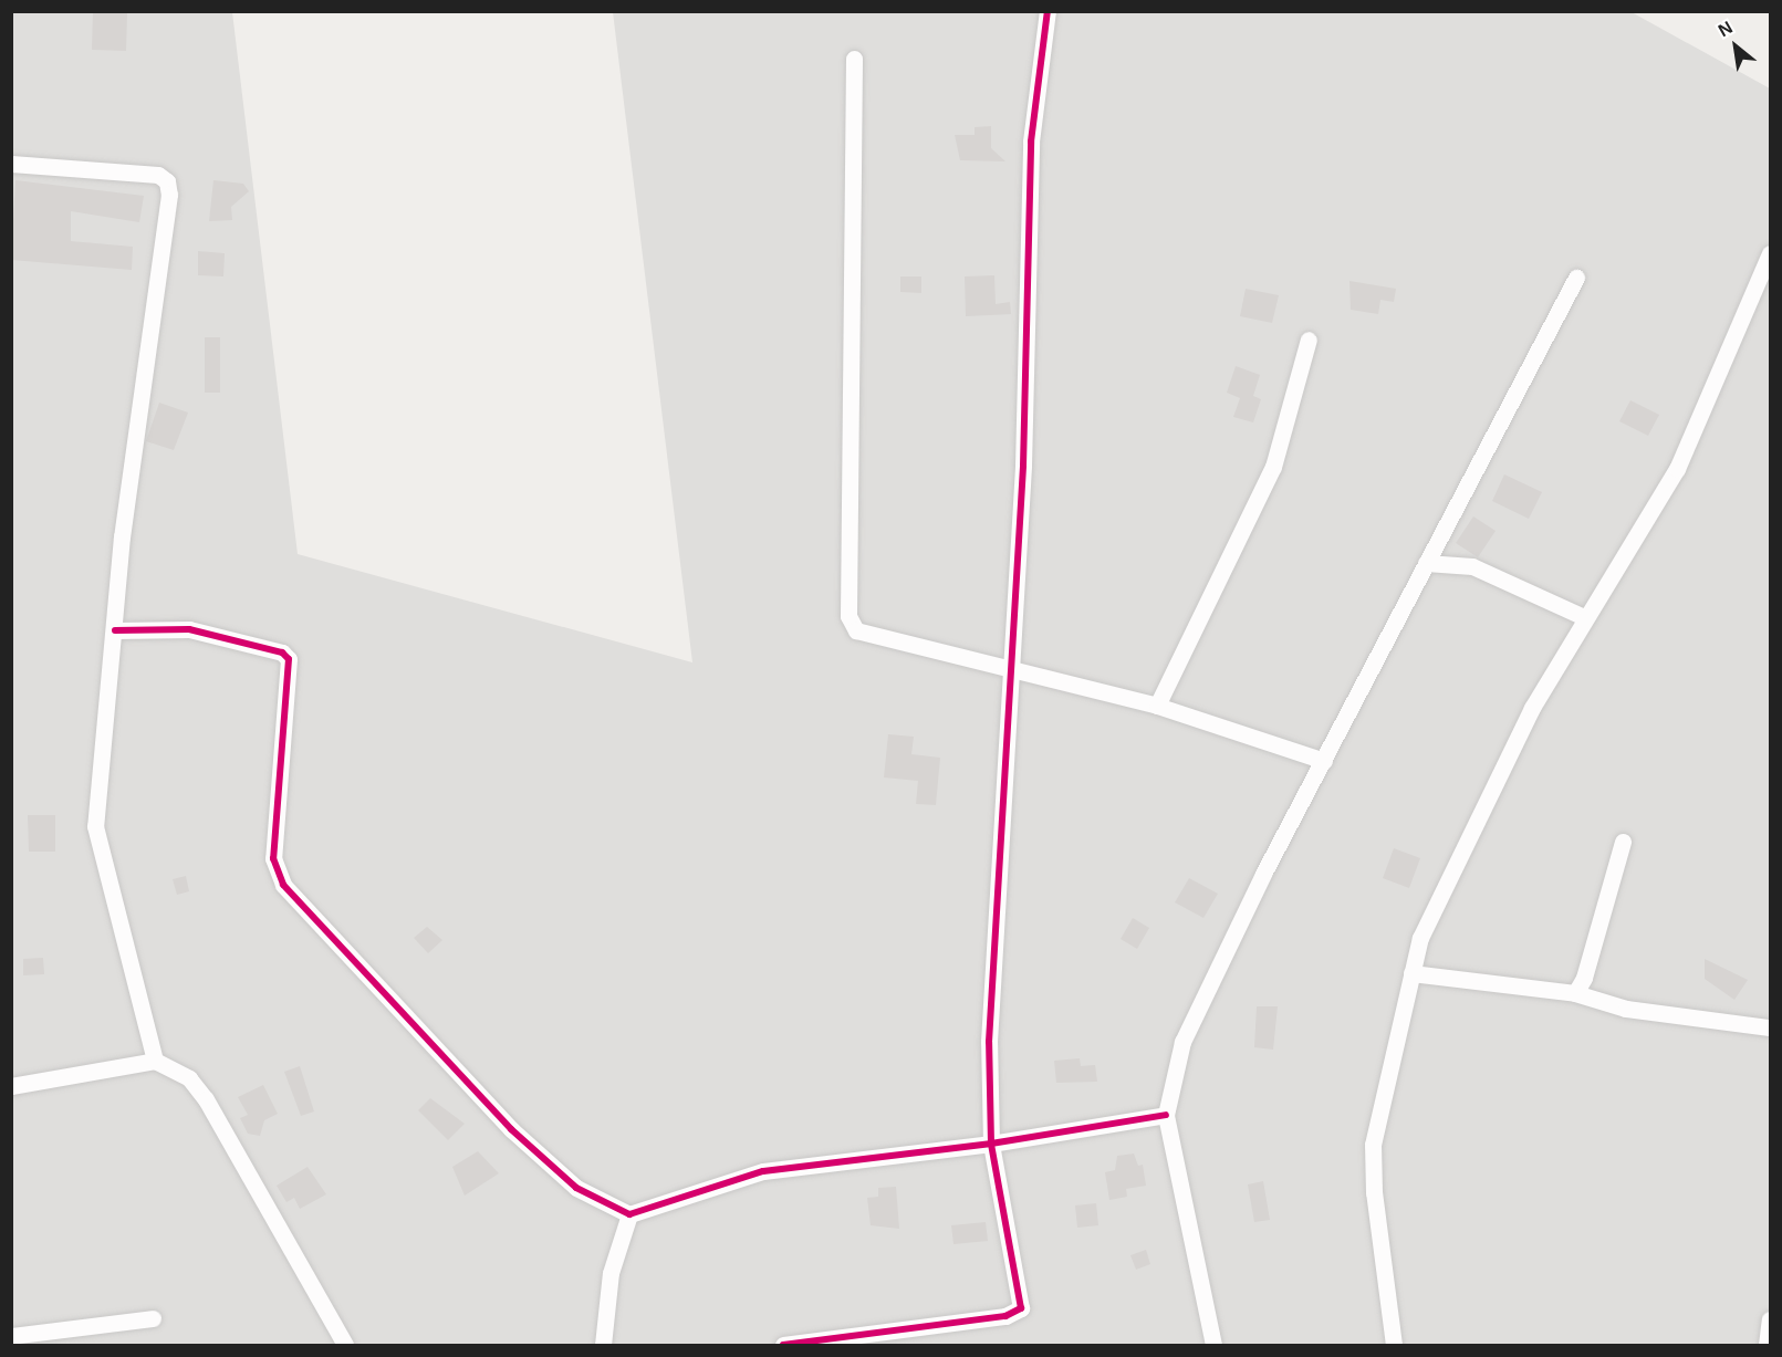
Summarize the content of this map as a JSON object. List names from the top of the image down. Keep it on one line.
{"north":"top left"}
